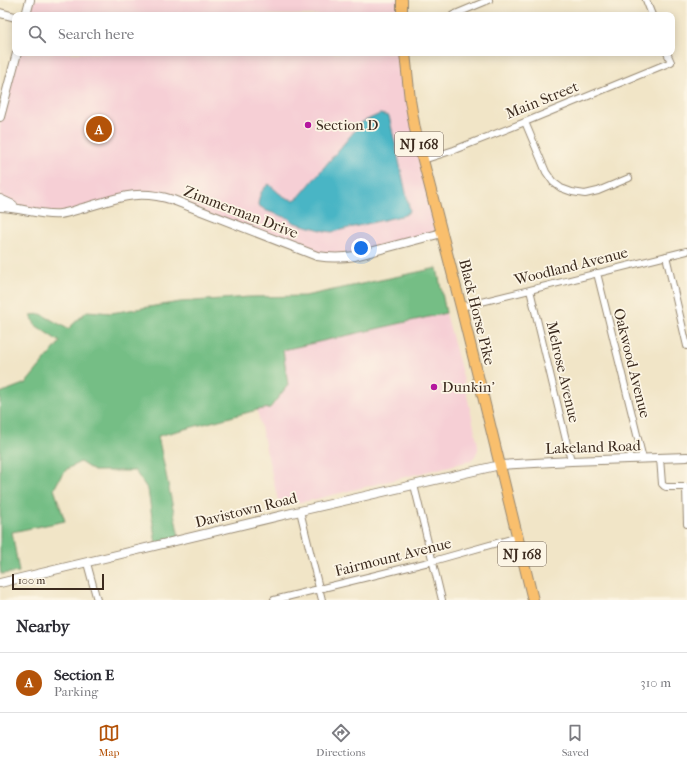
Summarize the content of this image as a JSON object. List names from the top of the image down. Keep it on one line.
{"streets":{"main road":["NJ 168","Black Horse Pike"],"street":["Main Street","Zimmerman Drive","Woodland Avenue","Oakwood Avenue","Melrose Avenue","Lakeland Road","Davistown Road","Fairmount Avenue"]},"crossings":[["Main Street","Black Horse Pike"],["Zimmerman Drive","Black Horse Pike"],["Woodland Avenue","Black Horse Pike"],["Woodland Avenue","Oakwood Avenue"],["Woodland Avenue","Melrose Avenue"],["Black Horse Pike","Lakeland Road"],["Black Horse Pike","Davistown Road"],["Black Horse Pike","Fairmount Avenue"],["Oakwood Avenue","Lakeland Road"],["Melrose Avenue","Lakeland Road"],["Lakeland Road","Davistown Road"]],"places":["Section D","Dunkin'"],"scale_bar":"100 m","page":{"search":"Search here","pins":"A","scale":"100 m","heading":"Nearby","list":[{"mark":"A","name":"Section E","note":"Parking","value":"310 m"}],"nav":["Map","Directions","Saved"]}}
